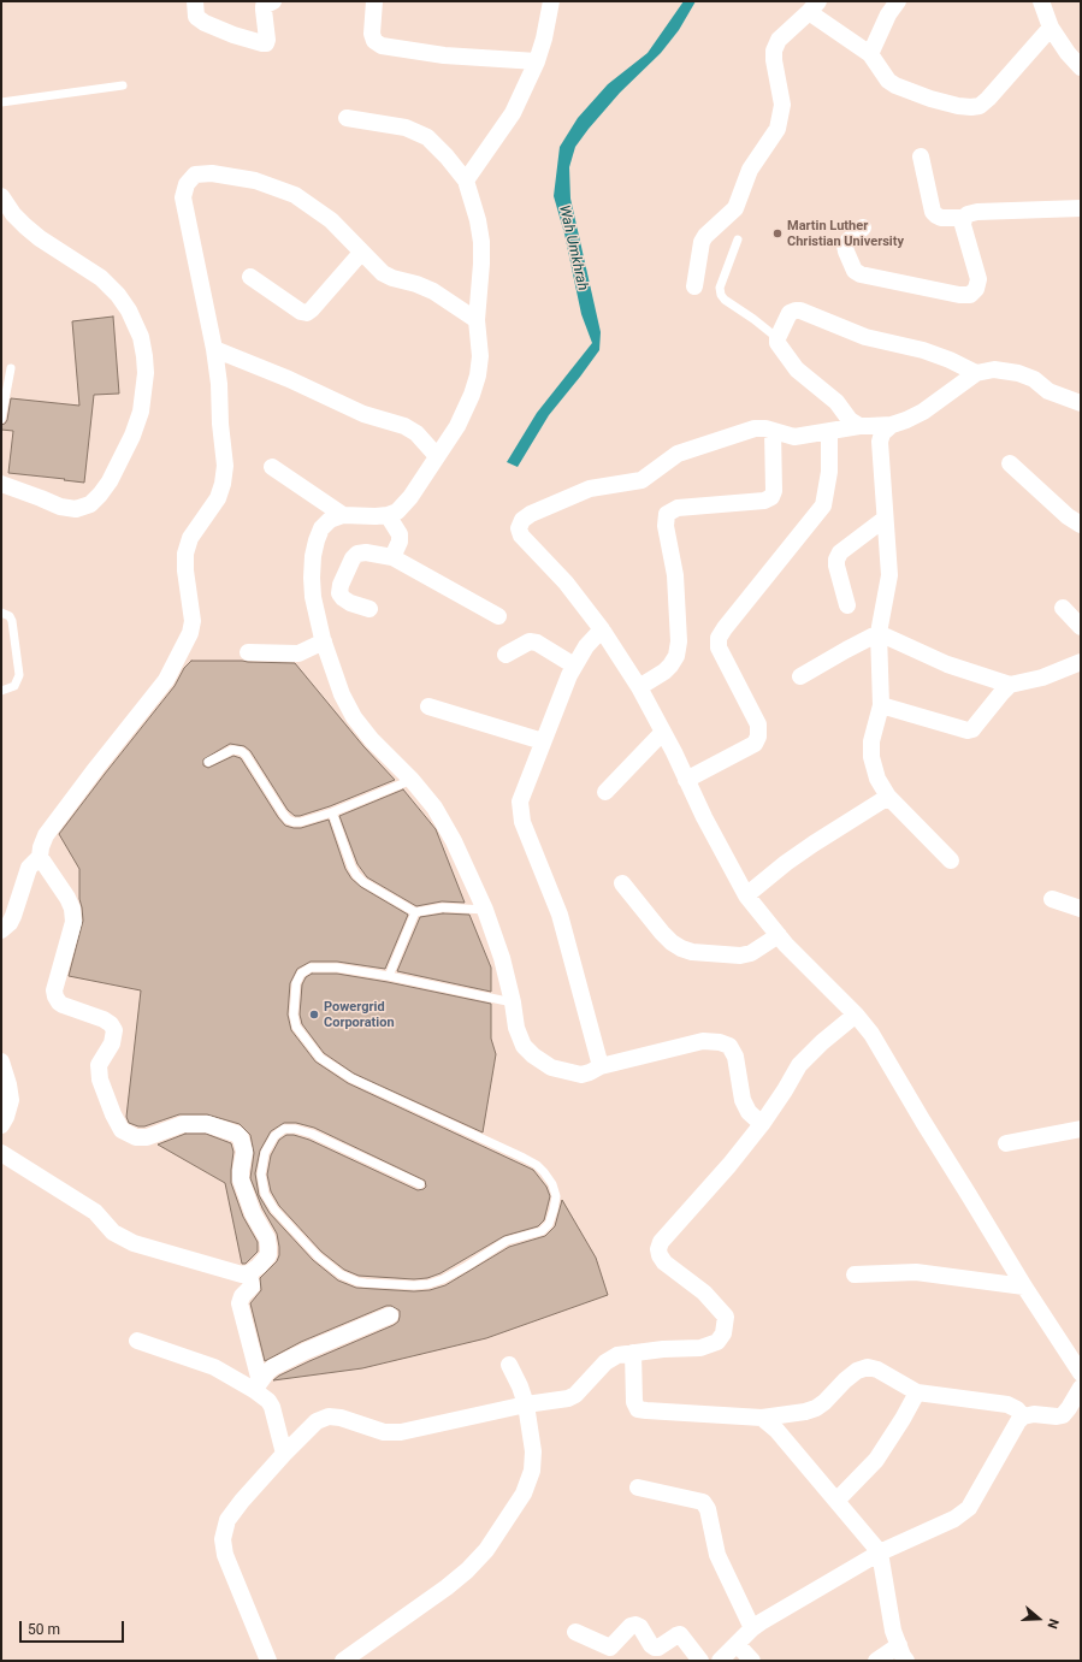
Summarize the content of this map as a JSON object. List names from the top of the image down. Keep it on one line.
{"water":["Wah Umkhrah"],"places":["Martin Luther Christian University","Powergrid Corporation"],"scale_bar":"50 m","north":"right"}
